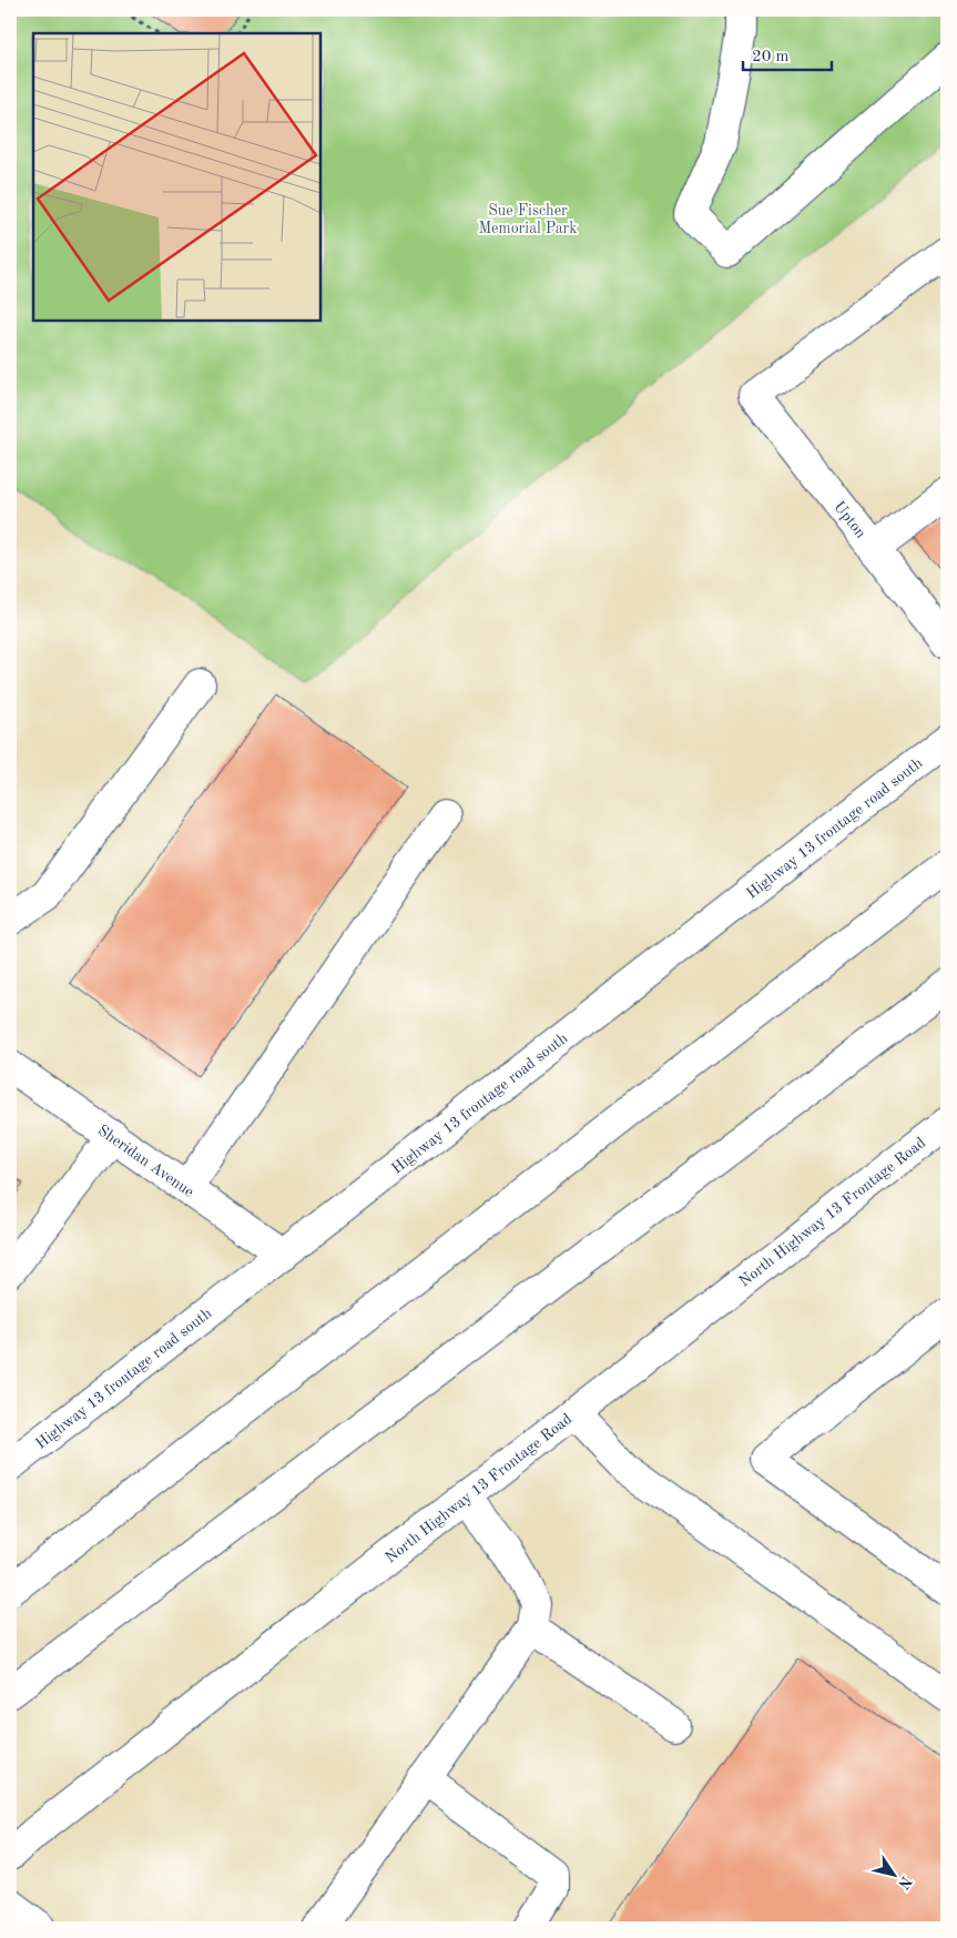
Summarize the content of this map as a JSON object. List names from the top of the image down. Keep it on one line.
{"streets":{"main road":["Upton","Highway 13 frontage road south","Sheridan Avenue","North Highway 13 Frontage Road"]},"crossings":[["Highway 13 frontage road south","Sheridan Avenue"]],"parks":["Sue Fischer Memorial Park"],"scale_bar":"20 m","north":"bottom right"}
